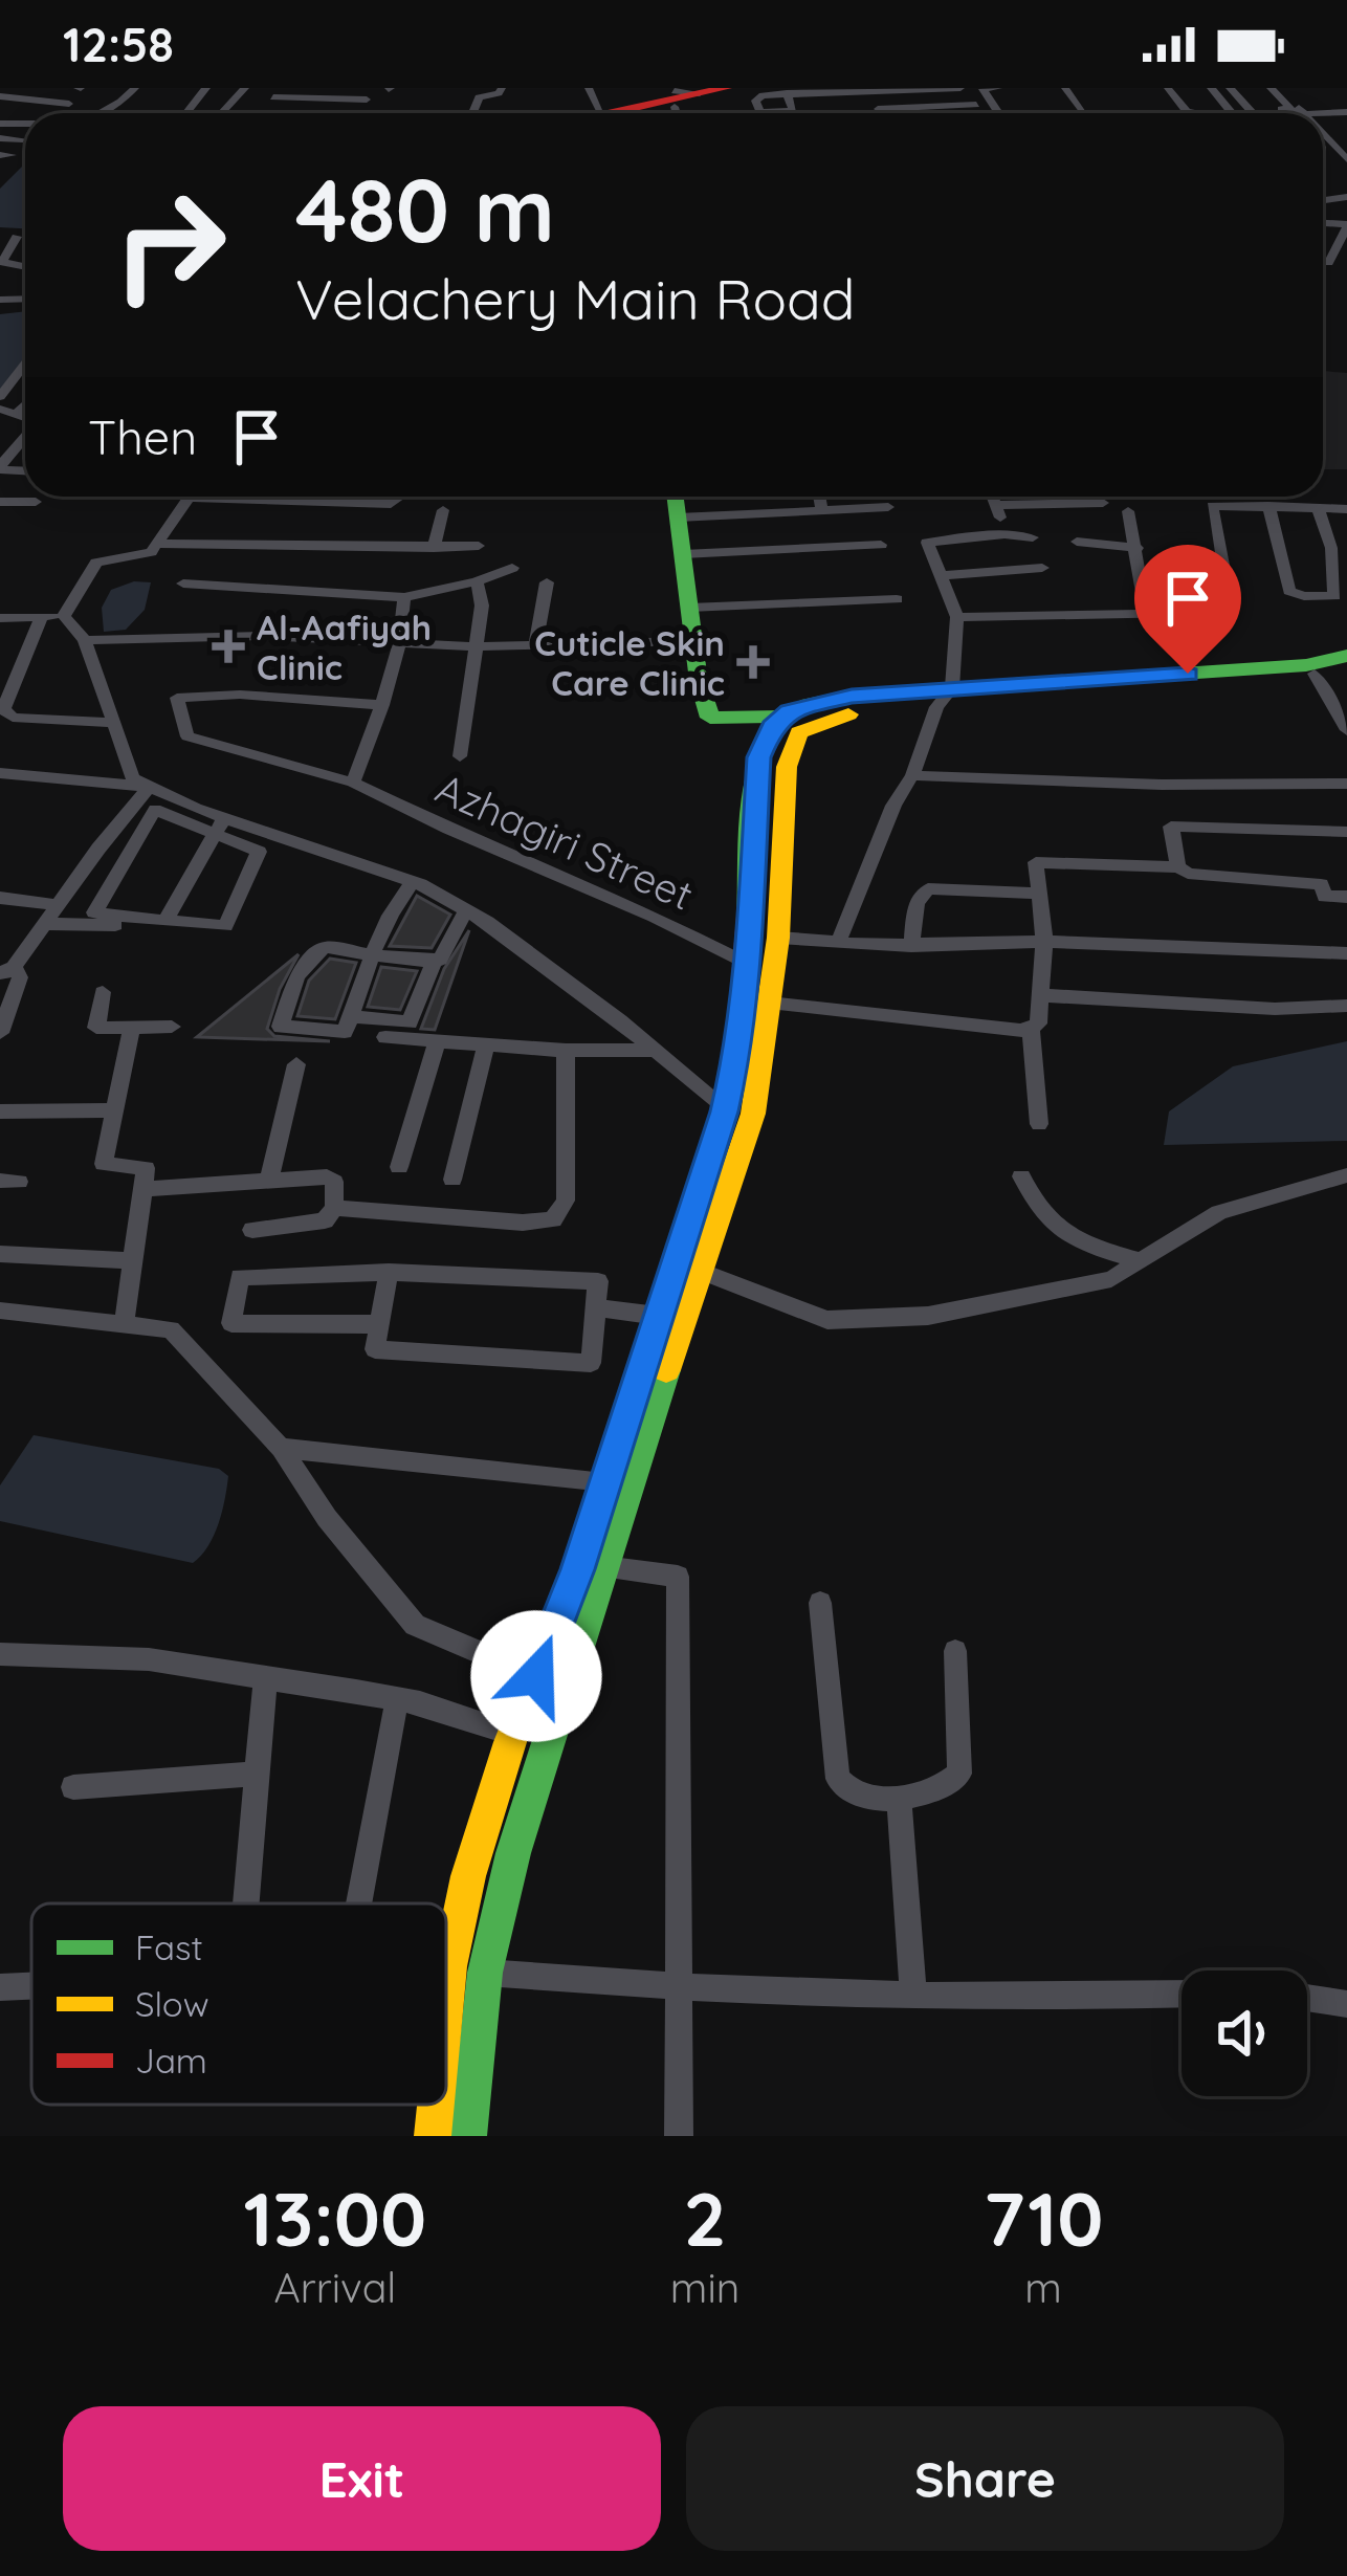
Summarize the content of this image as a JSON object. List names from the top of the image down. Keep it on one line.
{"streets":{"street":["Azhagiri Street"]},"places":{"health":["Al-Aafiyah Clinic","Cuticle Skin Care Clinic"]},"legend":["Fast","Slow","Jam"],"page":{"status":"12:58","turn":["480 m","Velachery Main Road"],"then":"Then","eta":["13:00","Arrival","2","min","710","m"],"buttons":["Exit","Share"]}}
